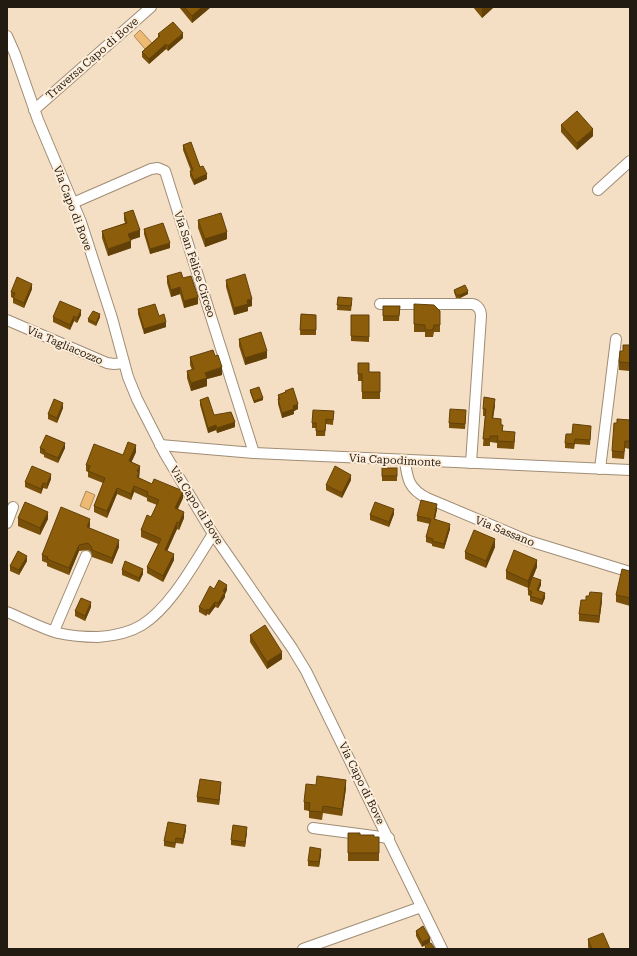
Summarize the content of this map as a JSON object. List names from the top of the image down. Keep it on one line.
{"streets":{"street":["Traversa Capo di Bove","Via Capo di Bove","Via San Felice Circeo","Via Tagliacozzo","Via Capodimonte","Via Sassano"]},"crossings":[["Traversa Capo di Bove","Via Capo di Bove"],["Via Capo di Bove","Via San Felice Circeo"],["Via Capo di Bove","Via Tagliacozzo"],["Via Capo di Bove","Via Capodimonte"],["Via San Felice Circeo","Via Capodimonte"],["Via Capodimonte","Via Sassano"]]}
